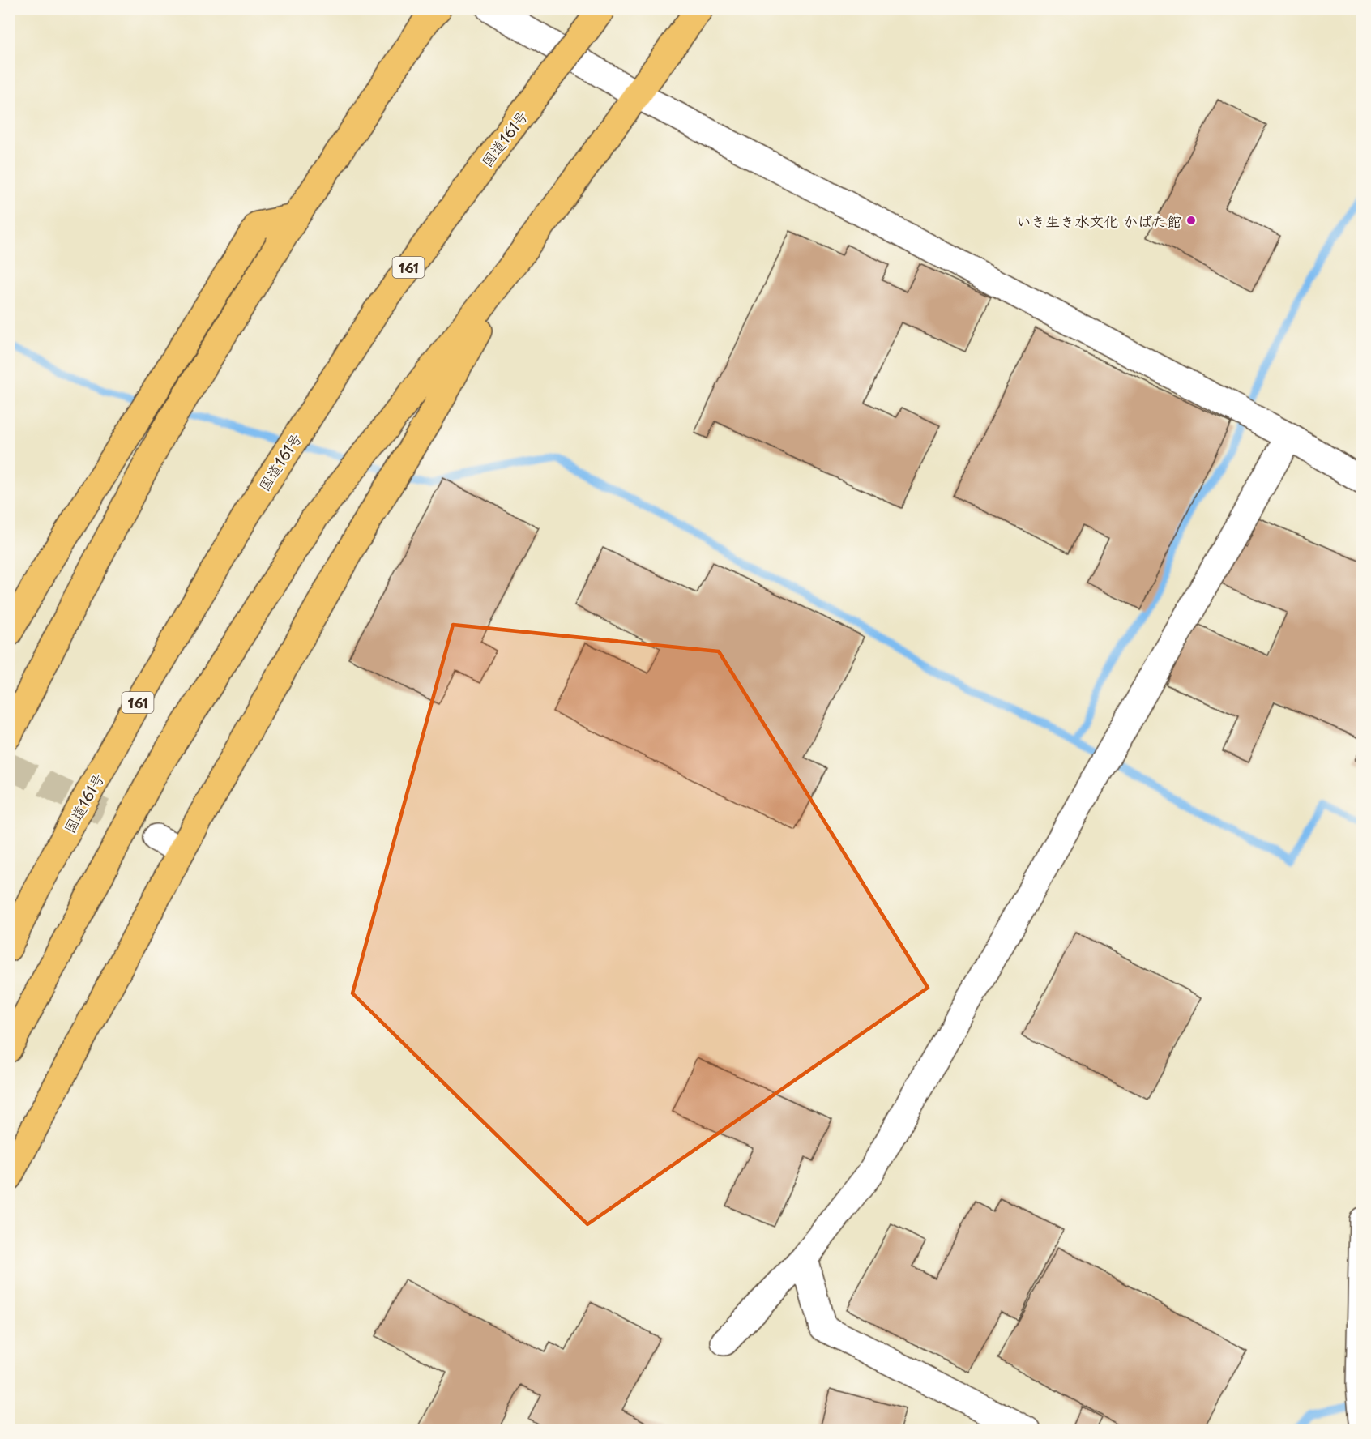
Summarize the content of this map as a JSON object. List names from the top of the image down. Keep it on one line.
{"streets":{"highway":["国道161号","161"]},"places":["いき生き水文化 かばた館"]}
